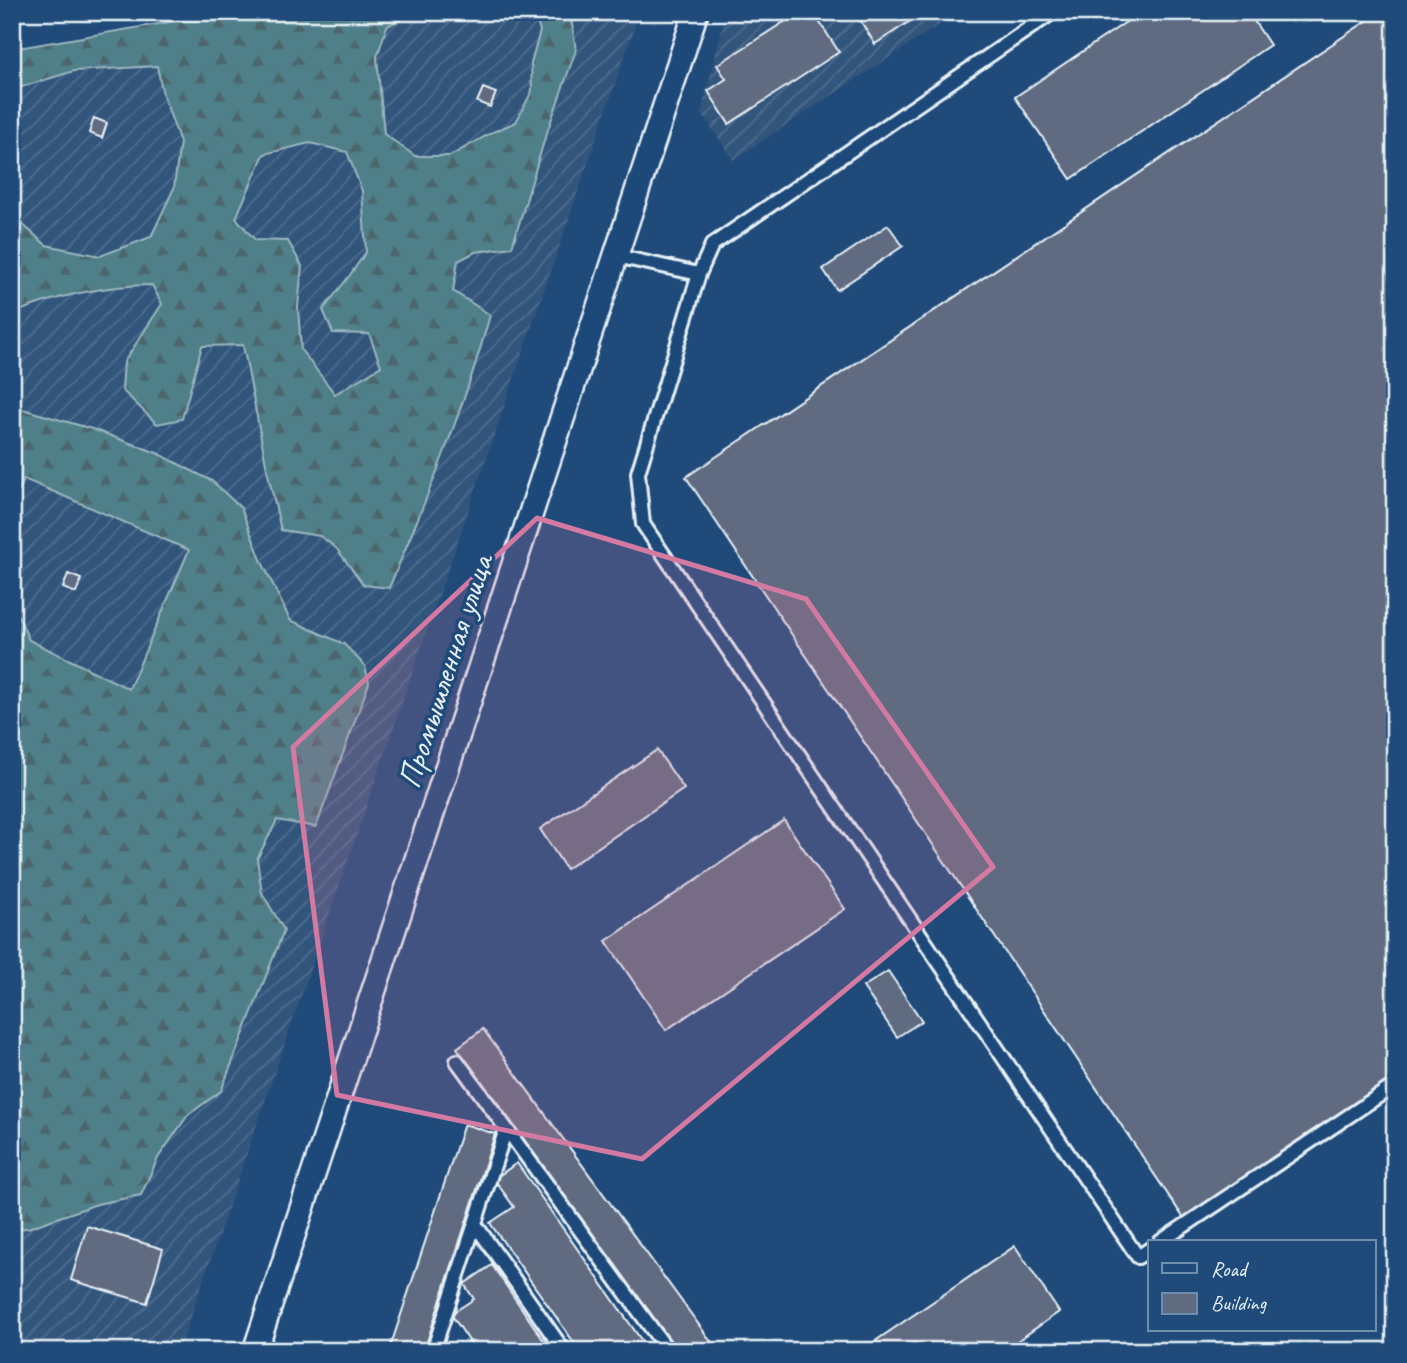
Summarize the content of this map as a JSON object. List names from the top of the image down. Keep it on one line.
{"streets":{"street":["Промышленная улица"]},"legend":["Road","Building"]}
